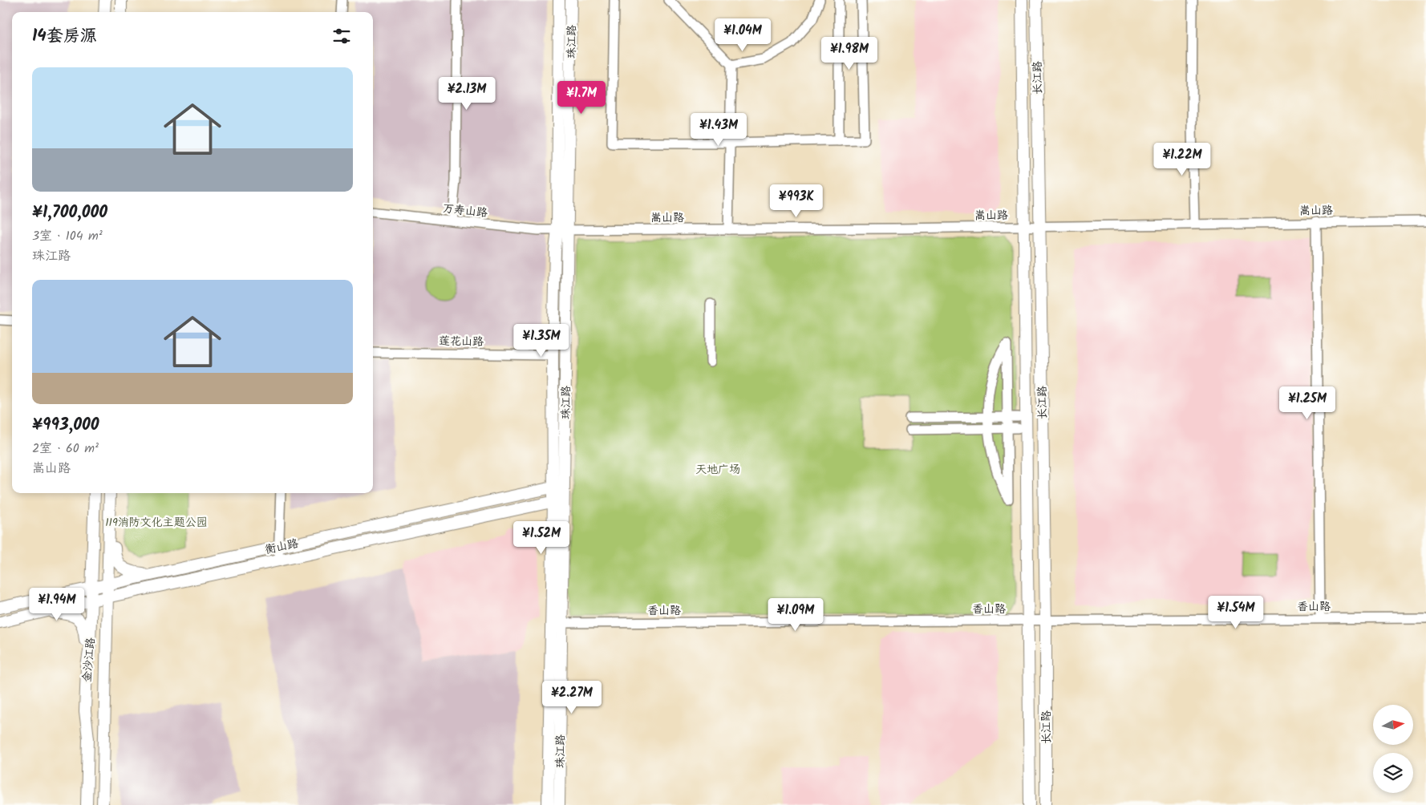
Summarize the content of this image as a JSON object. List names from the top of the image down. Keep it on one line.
{"streets":{"main road":["珠江路","长江路","衡山路","金沙江路"],"street":["万寿山路","嵩山路","莲花山路","香山路"]},"crossings":[["珠江路","万寿山路"],["珠江路","嵩山路"],["珠江路","衡山路"],["珠江路","香山路"],["长江路","嵩山路"],["长江路","香山路"],["万寿山路","嵩山路"],["衡山路","金沙江路"]],"parks":["天地广场","119消防文化主题公园"],"north":"right","page":{"heading":"14套房源","price":["¥1.04M","¥1.98M","¥2.13M","¥1.7M","¥1.43M","¥1.22M","¥993K","¥1.35M","¥1.25M","¥1.52M","¥1.94M","¥1.54M","¥1.09M","¥2.27M"],"list":[{"name":"¥1,700,000","note":"3室 · 104 m² · 珠江路"},{"name":"¥993,000","note":"2室 · 60 m² · 嵩山路"}]}}
